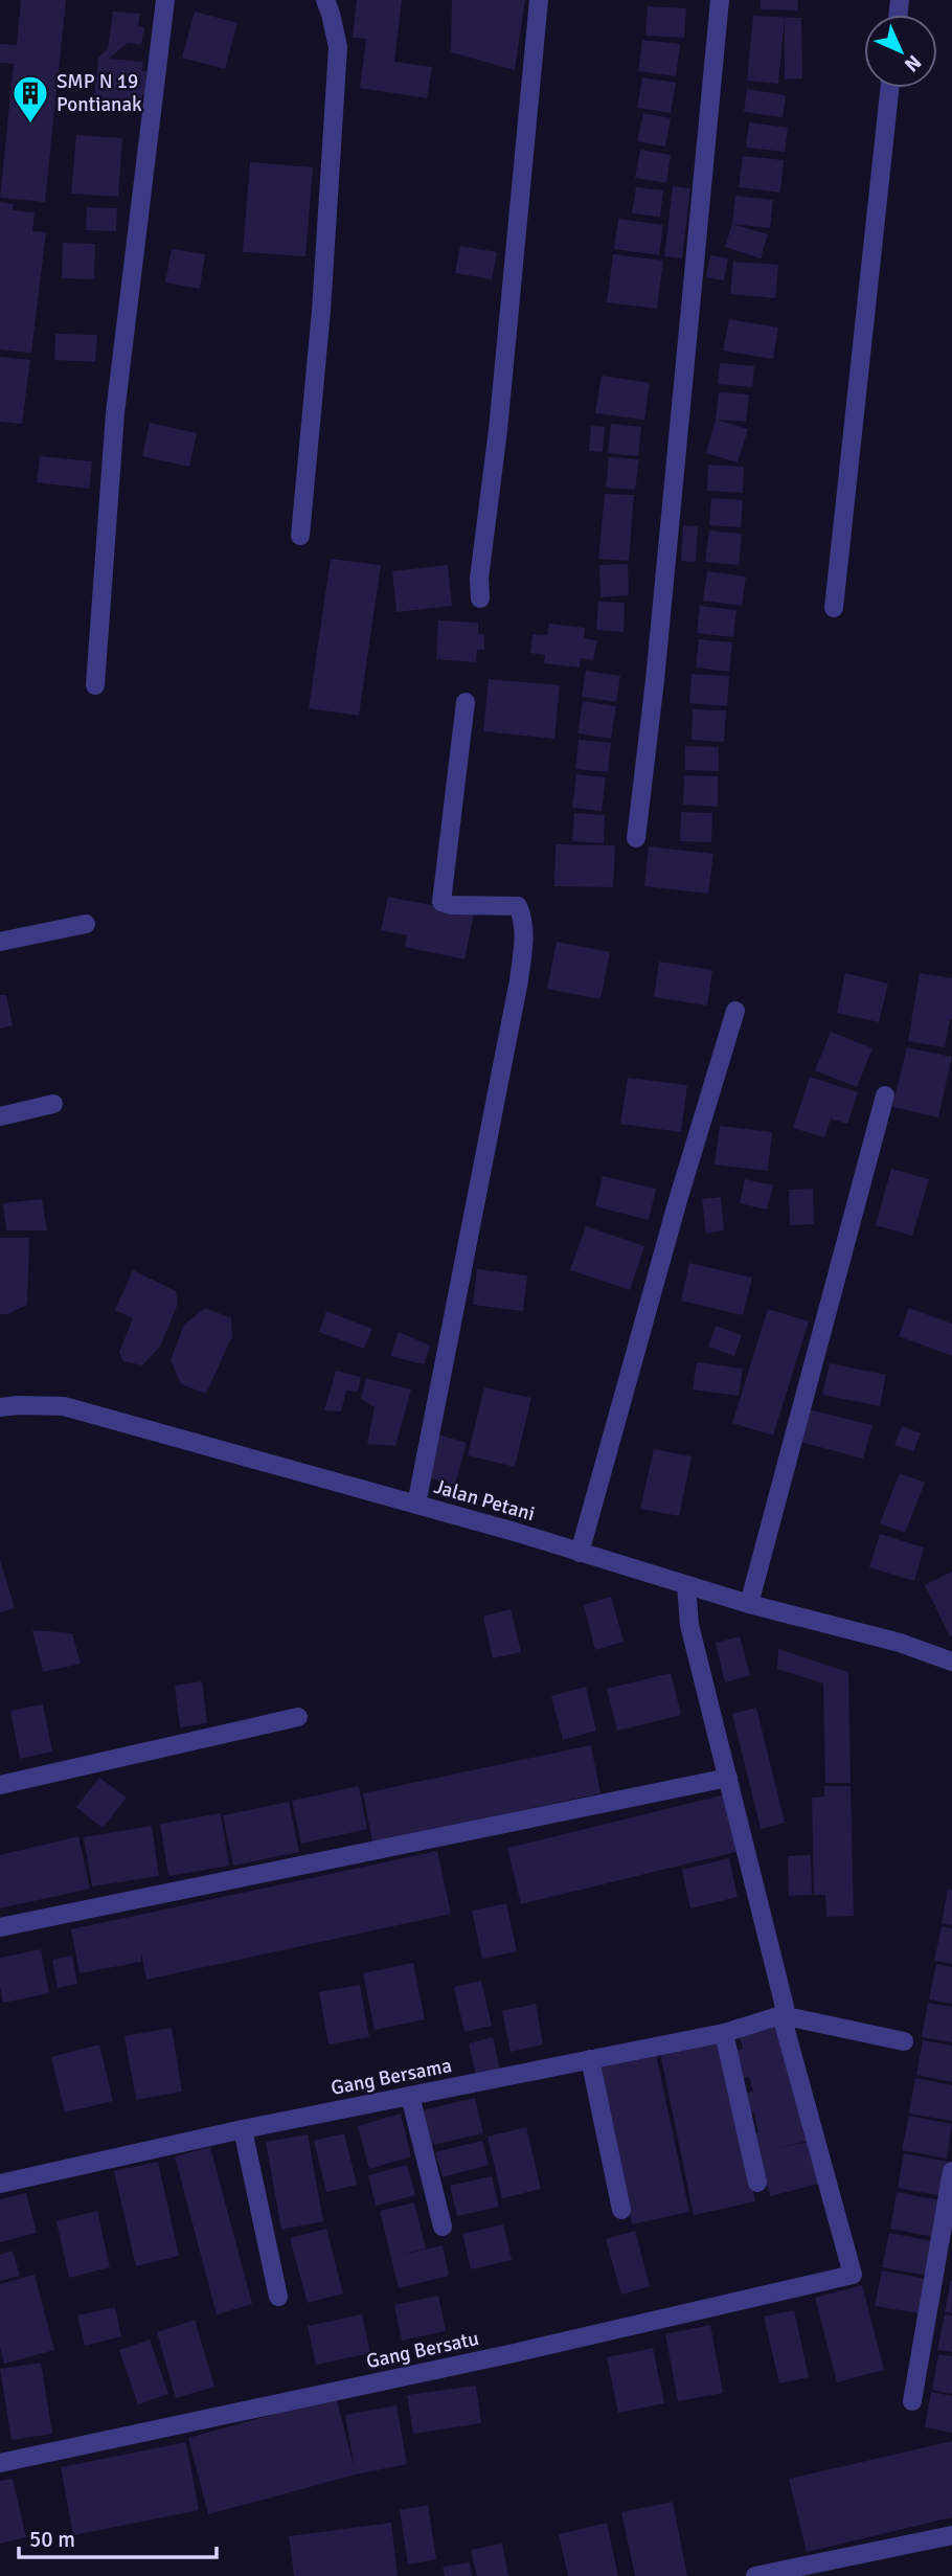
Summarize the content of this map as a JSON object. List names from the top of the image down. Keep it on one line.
{"streets":{"street":["Jalan Petani","Gang Bersama","Gang Bersatu"]},"crossings":[["Gang Bersama","Gang Bersatu"]],"places":{"building":["SMP N 19 Pontianak"]},"scale_bar":"50 m","north":"bottom right"}
